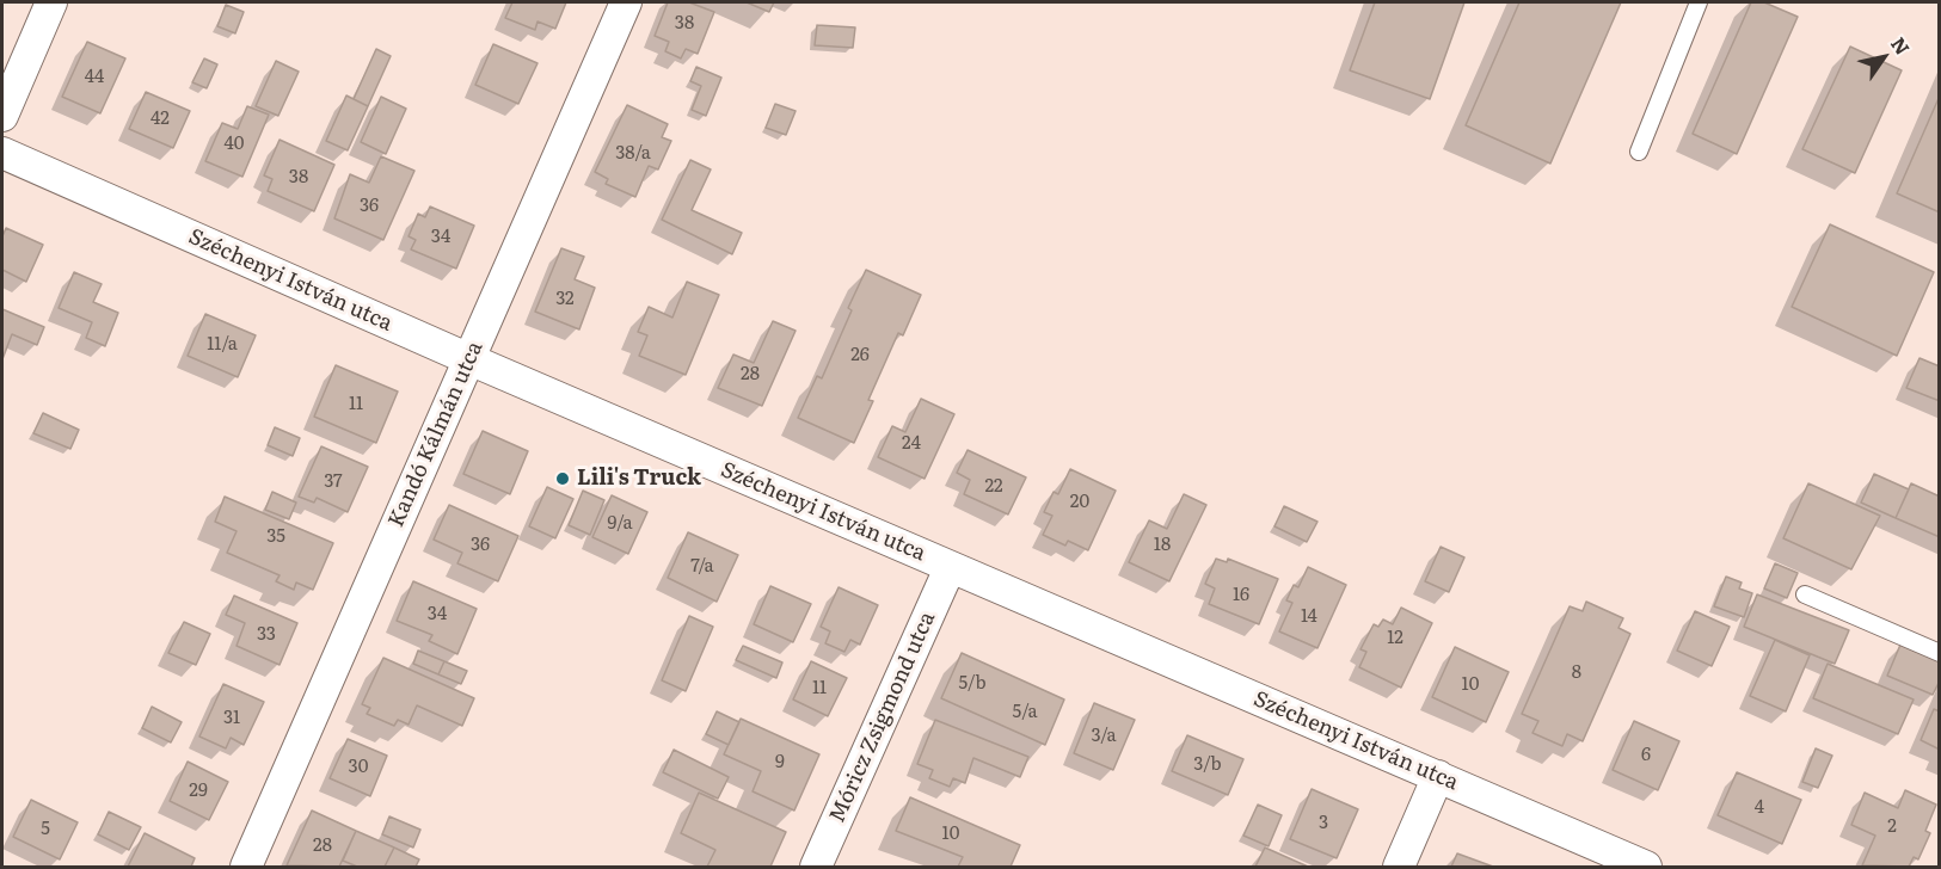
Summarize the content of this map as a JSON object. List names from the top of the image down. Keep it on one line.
{"streets":{"street":["Széchenyi István utca","Kandó Kálmán utca","Móricz Zsigmond utca"]},"crossings":[["Széchenyi István utca","Kandó Kálmán utca"],["Széchenyi István utca","Móricz Zsigmond utca"]],"places":["Lili's Truck"],"house_numbers":["38","44","42","40","38/a","38","36","34","32","11/a","26","28","11","24","37","22","20","9/a","35","36","18","7/a","16","34","14","33","12","8","5/b","10","11","5/a","31","3/a","6","9","3/b","30","29","4","3","2","5","10","28"],"north":"top right"}
